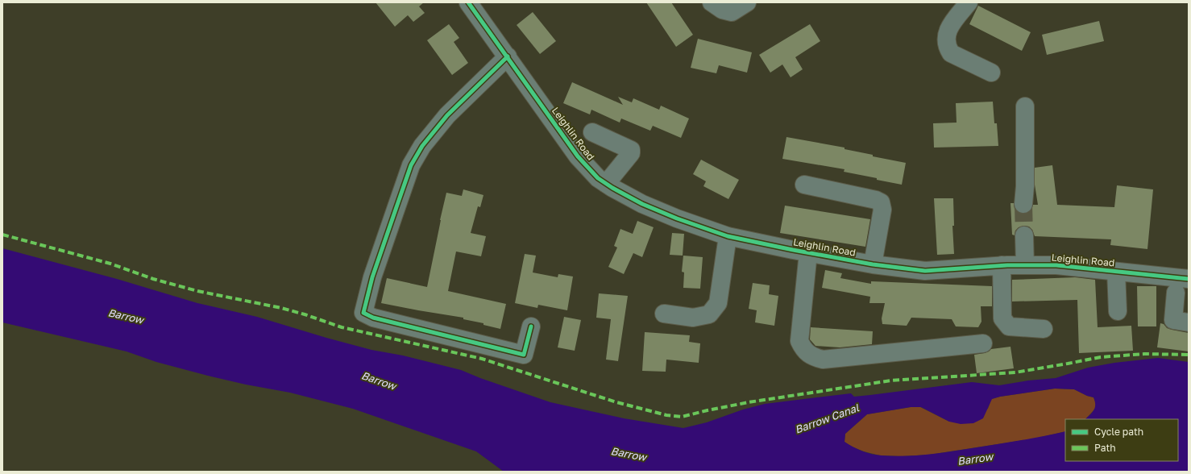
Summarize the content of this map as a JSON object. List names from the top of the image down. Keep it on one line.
{"streets":{"street":["Leighlin Road"]},"water":["Barrow","Barrow Canal"],"legend":["Cycle path","Path"]}
